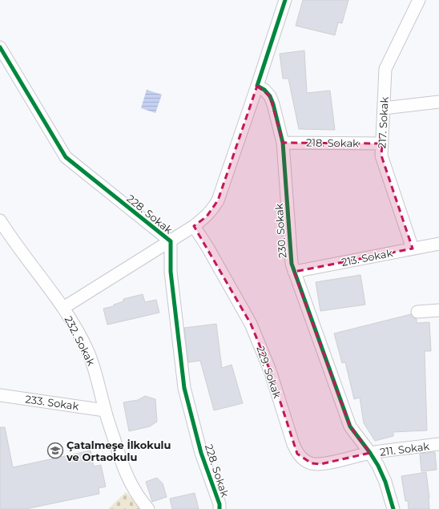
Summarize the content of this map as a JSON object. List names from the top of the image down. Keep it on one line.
{"streets":{"street":["217. Sokak","218. Sokak","228. Sokak","230. Sokak","213. Sokak","232. Sokak","229. Sokak","233. Sokak","211. Sokak"]},"crossings":[["217. Sokak","218. Sokak"],["217. Sokak","213. Sokak"],["218. Sokak","230. Sokak"],["230. Sokak","213. Sokak"],["230. Sokak","229. Sokak"],["230. Sokak","211. Sokak"],["232. Sokak","233. Sokak"],["229. Sokak","211. Sokak"]],"places":{"school or university":["Çatalmeşe İlkokulu ve Ortaokulu"]}}
